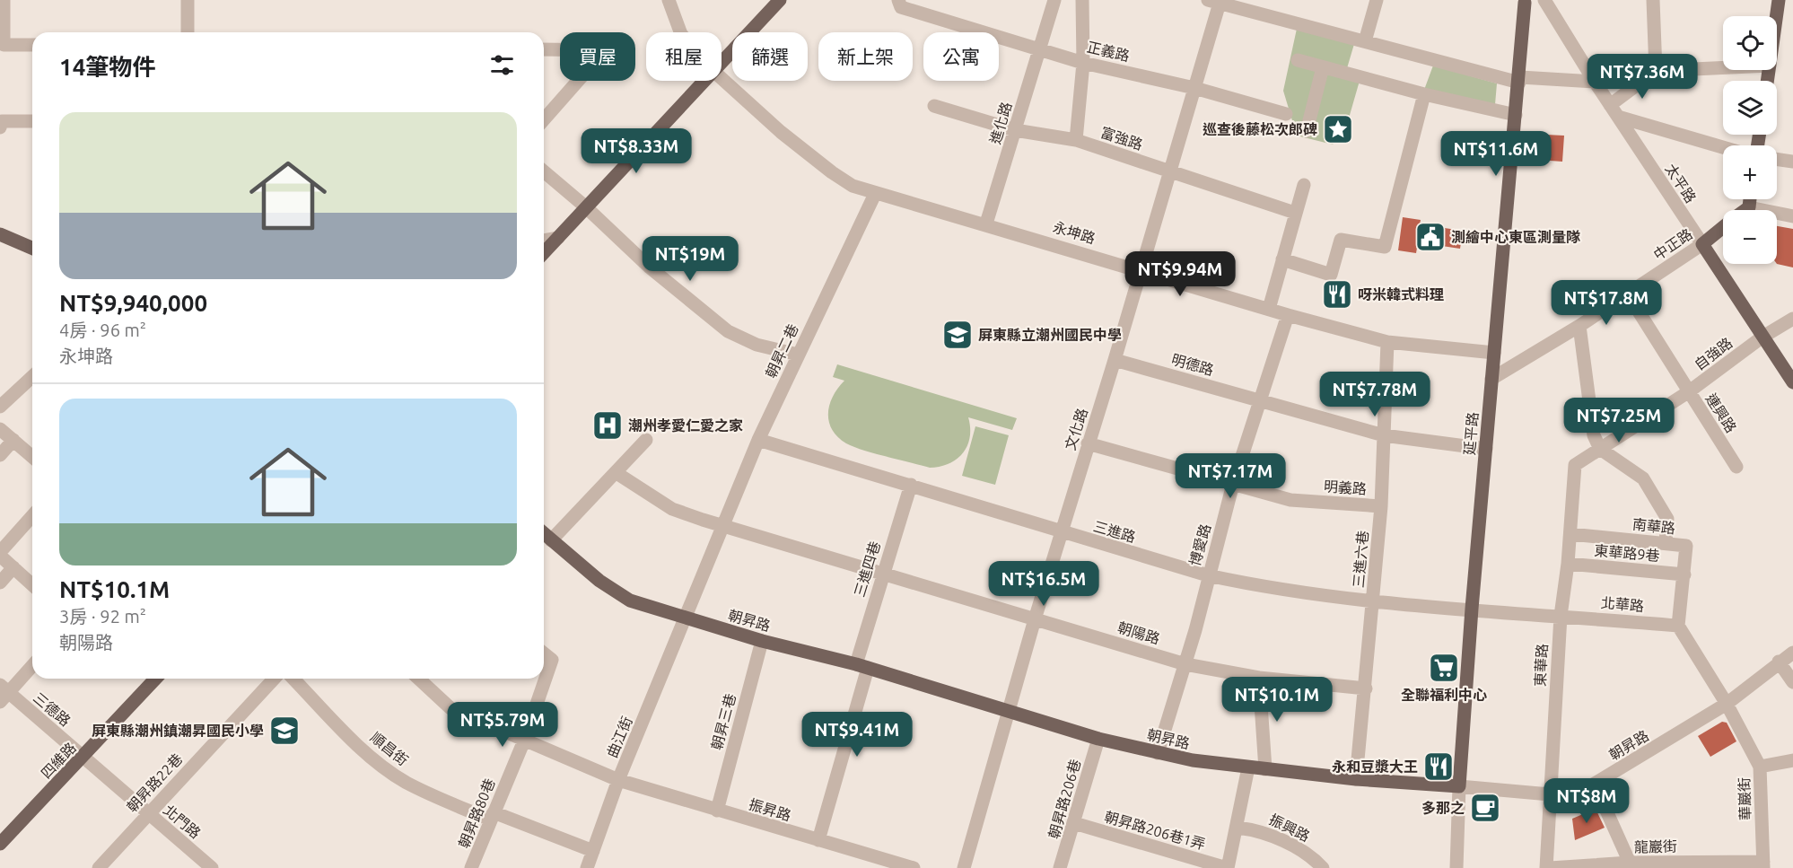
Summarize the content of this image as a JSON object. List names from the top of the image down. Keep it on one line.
{"streets":{"main road":["太平路","中正路","延平路","朝昇路","四維路"],"street":["正義路","進化路","富強路","永坤路","朝昇二巷","自強路","明德路","連興路","文化路","明義路","南華路","三進路","博愛路","東華路9巷","三進六巷","三進四巷","北華路","朝陽路","東華路","三德路","朝昇三巷","曲江街","順昌街","朝昇路22巷","朝昇路206巷","華巖街","振昇路","朝昇路80巷","北門路","振興路","朝昇路206巷1弄","龍巖街"]},"crossings":[["正義路","進化路"],["正義路","文化路"],["進化路","富強路"],["進化路","永坤路"],["富強路","文化路"],["太平路","中正路"],["太平路","自強路"],["永坤路","朝昇二巷"],["永坤路","文化路"],["永坤路","延平路"],["永坤路","博愛路"],["永坤路","三進六巷"],["中正路","連興路"],["中正路","延平路"],["朝昇二巷","三進路"],["朝昇二巷","朝昇路"],["朝昇二巷","朝陽路"],["朝昇二巷","曲江街"],["自強路","連興路"],["自強路","東華路"],["明德路","文化路"],["明德路","延平路"],["明德路","博愛路"],["明德路","三進六巷"],["文化路","明義路"],["文化路","三進路"],["文化路","朝昇路"],["文化路","朝陽路"],["延平路","三進路"],["延平路","北華路"],["延平路","朝昇路"],["明義路","博愛路"],["明義路","三進六巷"],["南華路","東華路9巷"],["南華路","北華路"],["南華路","東華路"],["三進路","博愛路"],["三進路","三進六巷"],["三進路","三進四巷"],["三進路","北華路"],["博愛路","朝昇路"],["博愛路","朝陽路"],["東華路9巷","東華路"],["三進六巷","朝昇路"],["三進六巷","朝陽路"],["三進四巷","朝昇路"],["三進四巷","朝陽路"],["三進四巷","振昇路"],["北華路","東華路"],["朝昇路","東華路"],["朝昇路","朝昇三巷"],["朝昇路","曲江街"],["朝昇路","朝昇路206巷"],["朝昇路","華巖街"],["東華路","龍巖街"],["三德路","四維路"],["三德路","北門路"],["朝昇三巷","振昇路"],["曲江街","順昌街"],["曲江街","振昇路"],["順昌街","朝昇路80巷"],["四維路","北門路"],["朝昇路22巷","北門路"],["朝昇路206巷","朝昇路206巷1弄"],["華巖街","龍巖街"],["振昇路","朝昇路80巷"]],"places":{"place":["巡查後藤松次郎碑"],"public building":["測繪中心東區測量隊"],"restaurant":["呀米韓式料理","永和豆漿大王"],"school or university":["屏東縣立潮州國民中學","屏東縣潮州鎮潮昇國民小學"],"hospital":["潮州孝愛仁愛之家"],"supermarket":["全聯福利中心"],"cafe":["多那之"]},"page":{"map_buttons":["+","−"],"chip":["買屋","租屋","篩選","新上架","公寓"],"heading":"14筆物件","price":["NT$7.36M","NT$8.33M","NT$11.6M","NT$19M","NT$9.94M","NT$17.8M","NT$7.78M","NT$7.25M","NT$7.17M","NT$16.5M","NT$10.1M","NT$5.79M","NT$9.41M","NT$8M"],"list":[{"name":"NT$9,940,000","note":"4房 · 96 m² · 永坤路"},{"name":"NT$10.1M","note":"3房 · 92 m² · 朝陽路"}]}}
